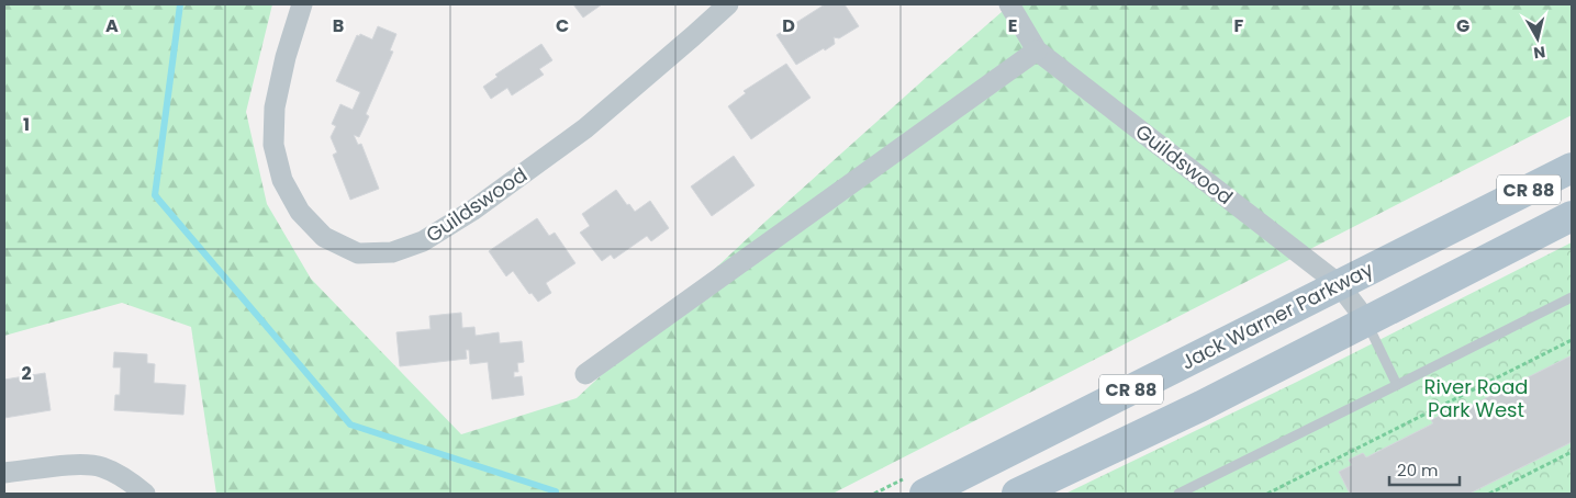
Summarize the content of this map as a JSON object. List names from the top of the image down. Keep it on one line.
{"streets":{"main road":["CR 88","Jack Warner Parkway"],"street":["Guildswood"]},"crossings":[["Guildswood","Jack Warner Parkway"]],"parks":["River Road Park West"],"scale_bar":"20 m","north":"bottom","grid":{"columns":["A","B","C","D","E","F","G"],"rows":["1","2"]}}
